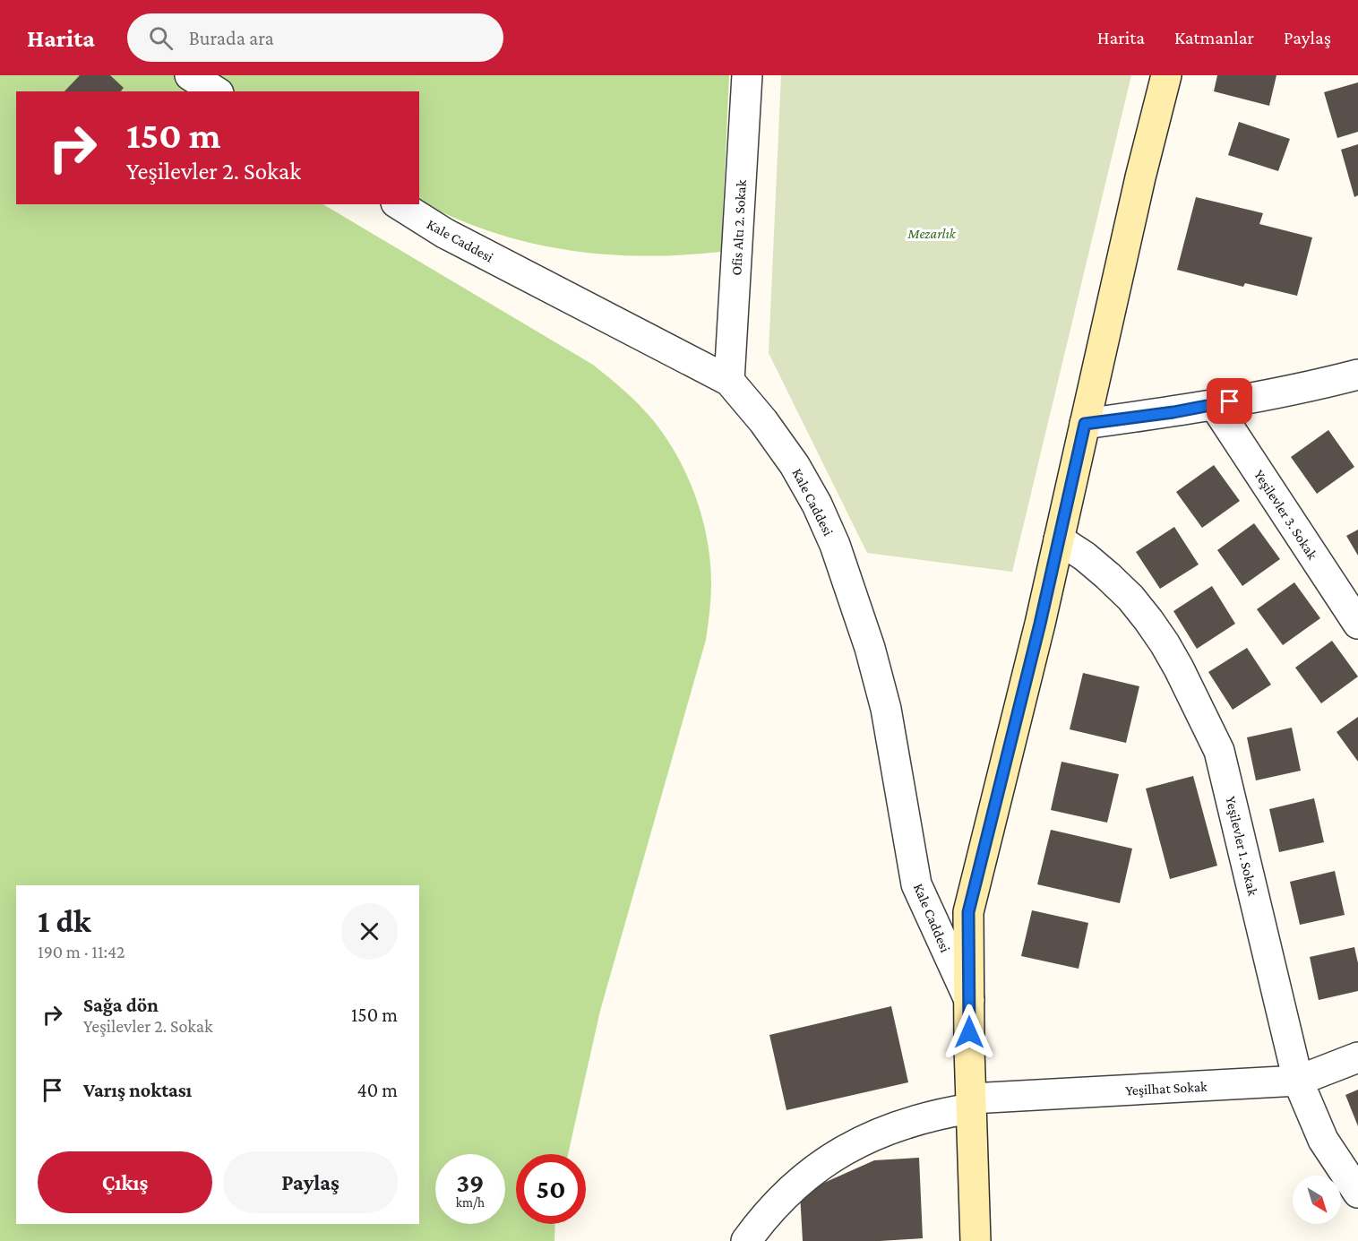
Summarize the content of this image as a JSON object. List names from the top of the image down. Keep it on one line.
{"streets":{"street":["Ofis Altı 2. Sokak","Kale Caddesi","Yeşilevler 3. Sokak","Yeşilevler 1. Sokak","Yeşilhat Sokak"]},"crossings":[["Ofis Altı 2. Sokak","Kale Caddesi"],["Yeşilevler 1. Sokak","Yeşilhat Sokak"]],"parks":["Mezarlık"],"north":"bottom right","page":{"header":"Harita","search":"Burada ara","nav":["Harita","Katmanlar","Paylaş"],"turn":["150 m","Yeşilevler 2. Sokak"],"heading":["1 dk","190 m · 11:42"],"list":[{"name":"Sağa dön","note":"Yeşilevler 2. Sokak","value":"150 m"},{"name":"Varış noktası","value":"40 m"}],"buttons":["Çıkış","Paylaş"],"speed":"39 km/h","limit":"50"}}
